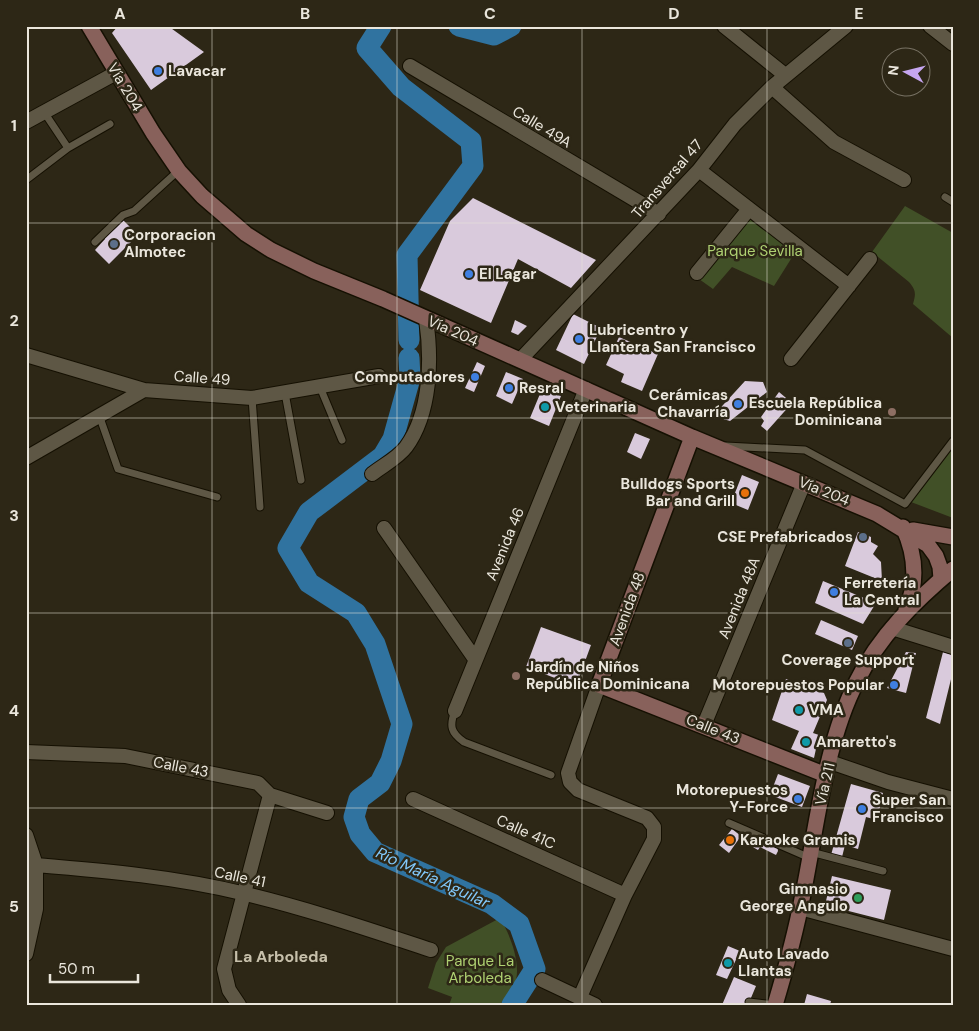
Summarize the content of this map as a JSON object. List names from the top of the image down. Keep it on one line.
{"streets":{"main road":["Vía 204","Avenida 48","Calle 43","Vía 211"],"street":["Calle 49A","Transversal 47","Calle 49","Avenida 46","Avenida 48A","Calle 41C","Calle 41"]},"crossings":[["Vía 204","Transversal 47"],["Vía 204","Avenida 46"],["Vía 204","Avenida 48A"],["Vía 204","Avenida 48"],["Vía 204","Vía 211"],["Calle 49A","Transversal 47"],["Avenida 48A","Calle 43"],["Avenida 48","Calle 43"],["Avenida 48","Calle 41C"],["Calle 43","Vía 211"]],"districts":["La Arboleda"],"water":["Río María Aguilar"],"parks":["Parque Sevilla","Parque La Arboleda"],"places":["Lavacar","Corporacion Almotec","El Lagar","Lubricentro y Llantera San Francisco","Computadores","Resral","Cerámicas Chavarría","Veterinaria","Escuela República Dominicana","Bulldogs Sports Bar and Grill","CSE Prefabricados","Ferretería La Central","Coverage Support","Jardín de Niños República Dominicana","Motorepuestos Popular","VMA","Amaretto's","Motorepuestos Y-Force","Super San Francisco","Karaoke Gramis","Gimnasio George Angulo","Auto Lavado Llantas"],"scale_bar":"50 m","north":"left","grid":{"columns":["A","B","C","D","E"],"rows":["1","2","3","4","5"]}}
